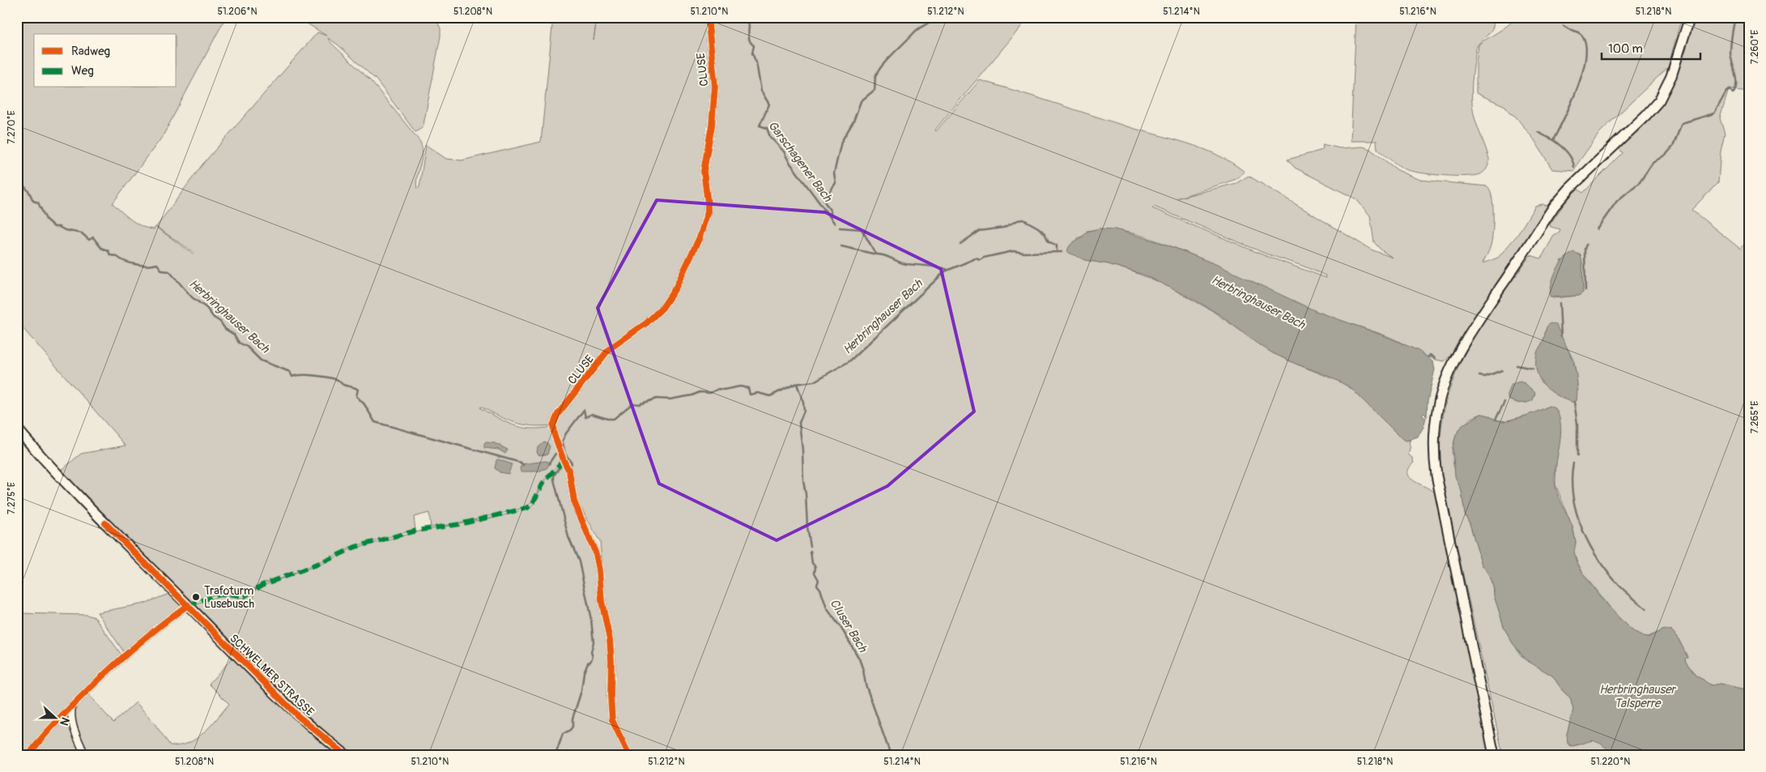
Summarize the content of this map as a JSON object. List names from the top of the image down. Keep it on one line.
{"streets":{"main road":["SCHWELMER STRASSE"],"street":["CLUSE"]},"water":["Garschagener Bach","Herbringhauser Bach","Cluser Bach","Herbringhauser Talsperre"],"places":["Trafoturm Lusebusch"],"legend":["Radweg","Weg"],"scale_bar":"100 m","north":"right","coordinates":["51.206°N","51.208°N","51.210°N","51.212°N","51.214°N","51.216°N","51.218°N","7.260°E","7.270°E","7.265°E","7.275°E","51.220°N"]}
